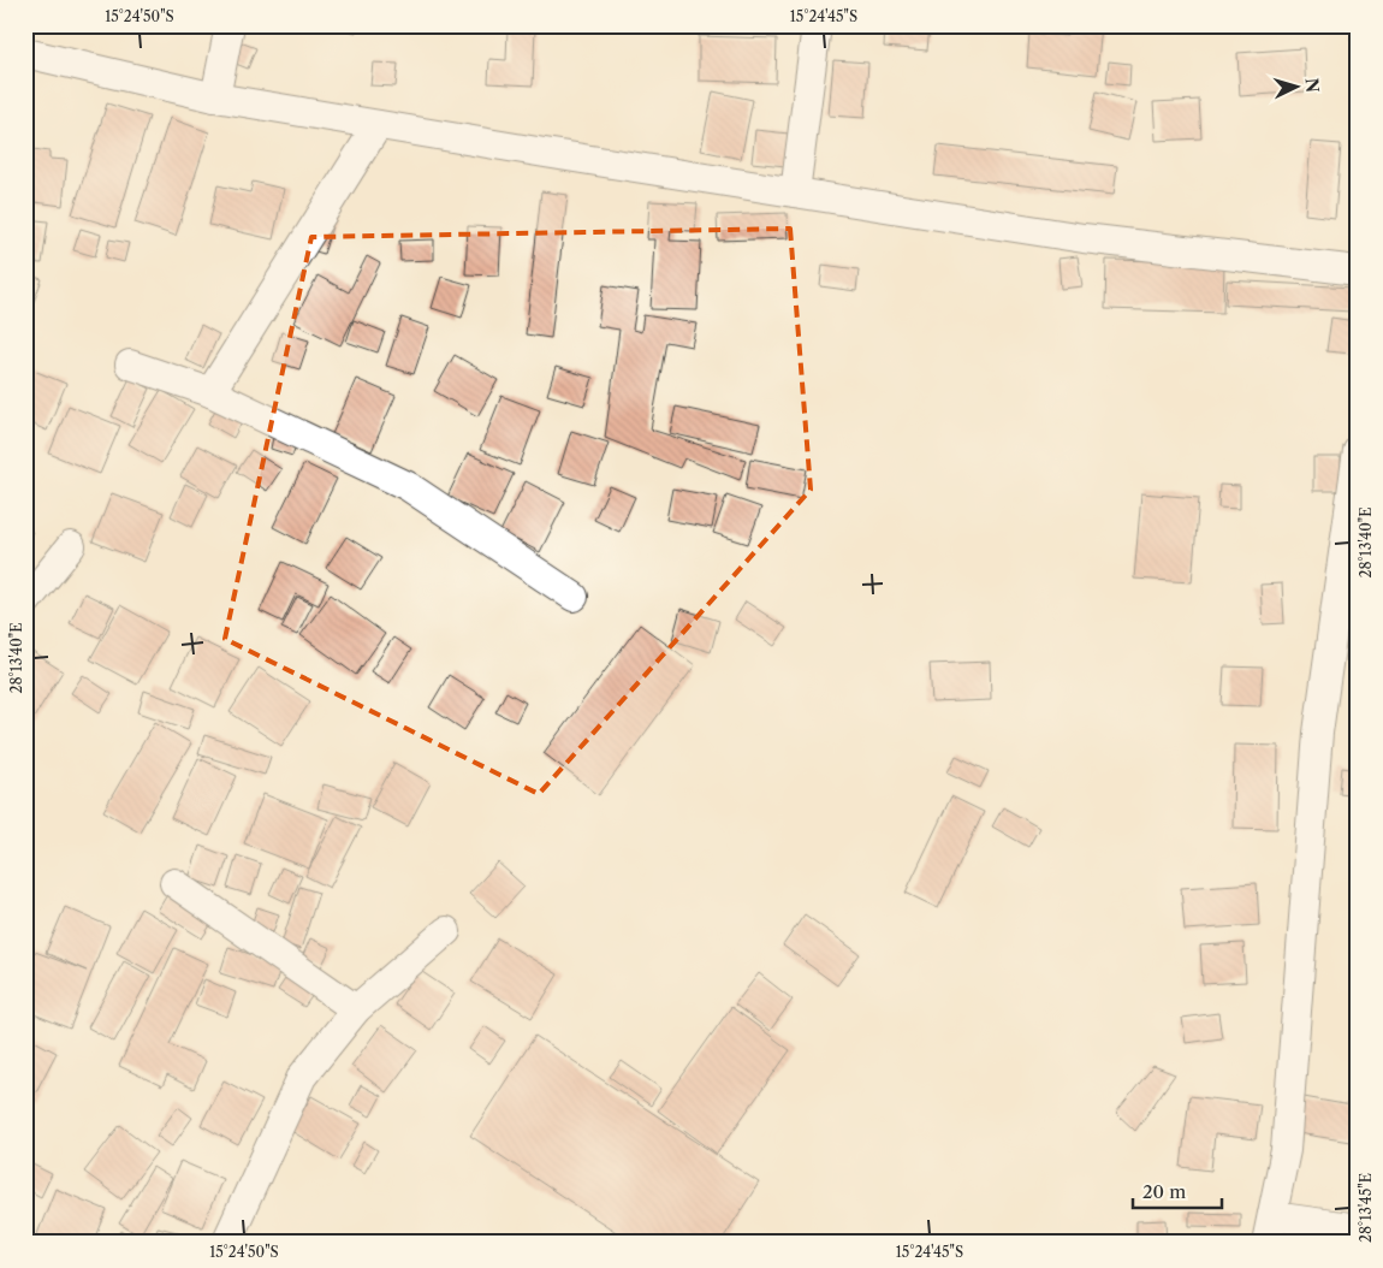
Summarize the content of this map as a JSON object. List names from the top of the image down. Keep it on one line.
{"scale_bar":"20 m","north":"right","coordinates":["15°24'50\"S","15°24'45\"S","28°13'40\"E","28°13'45\"E"]}
